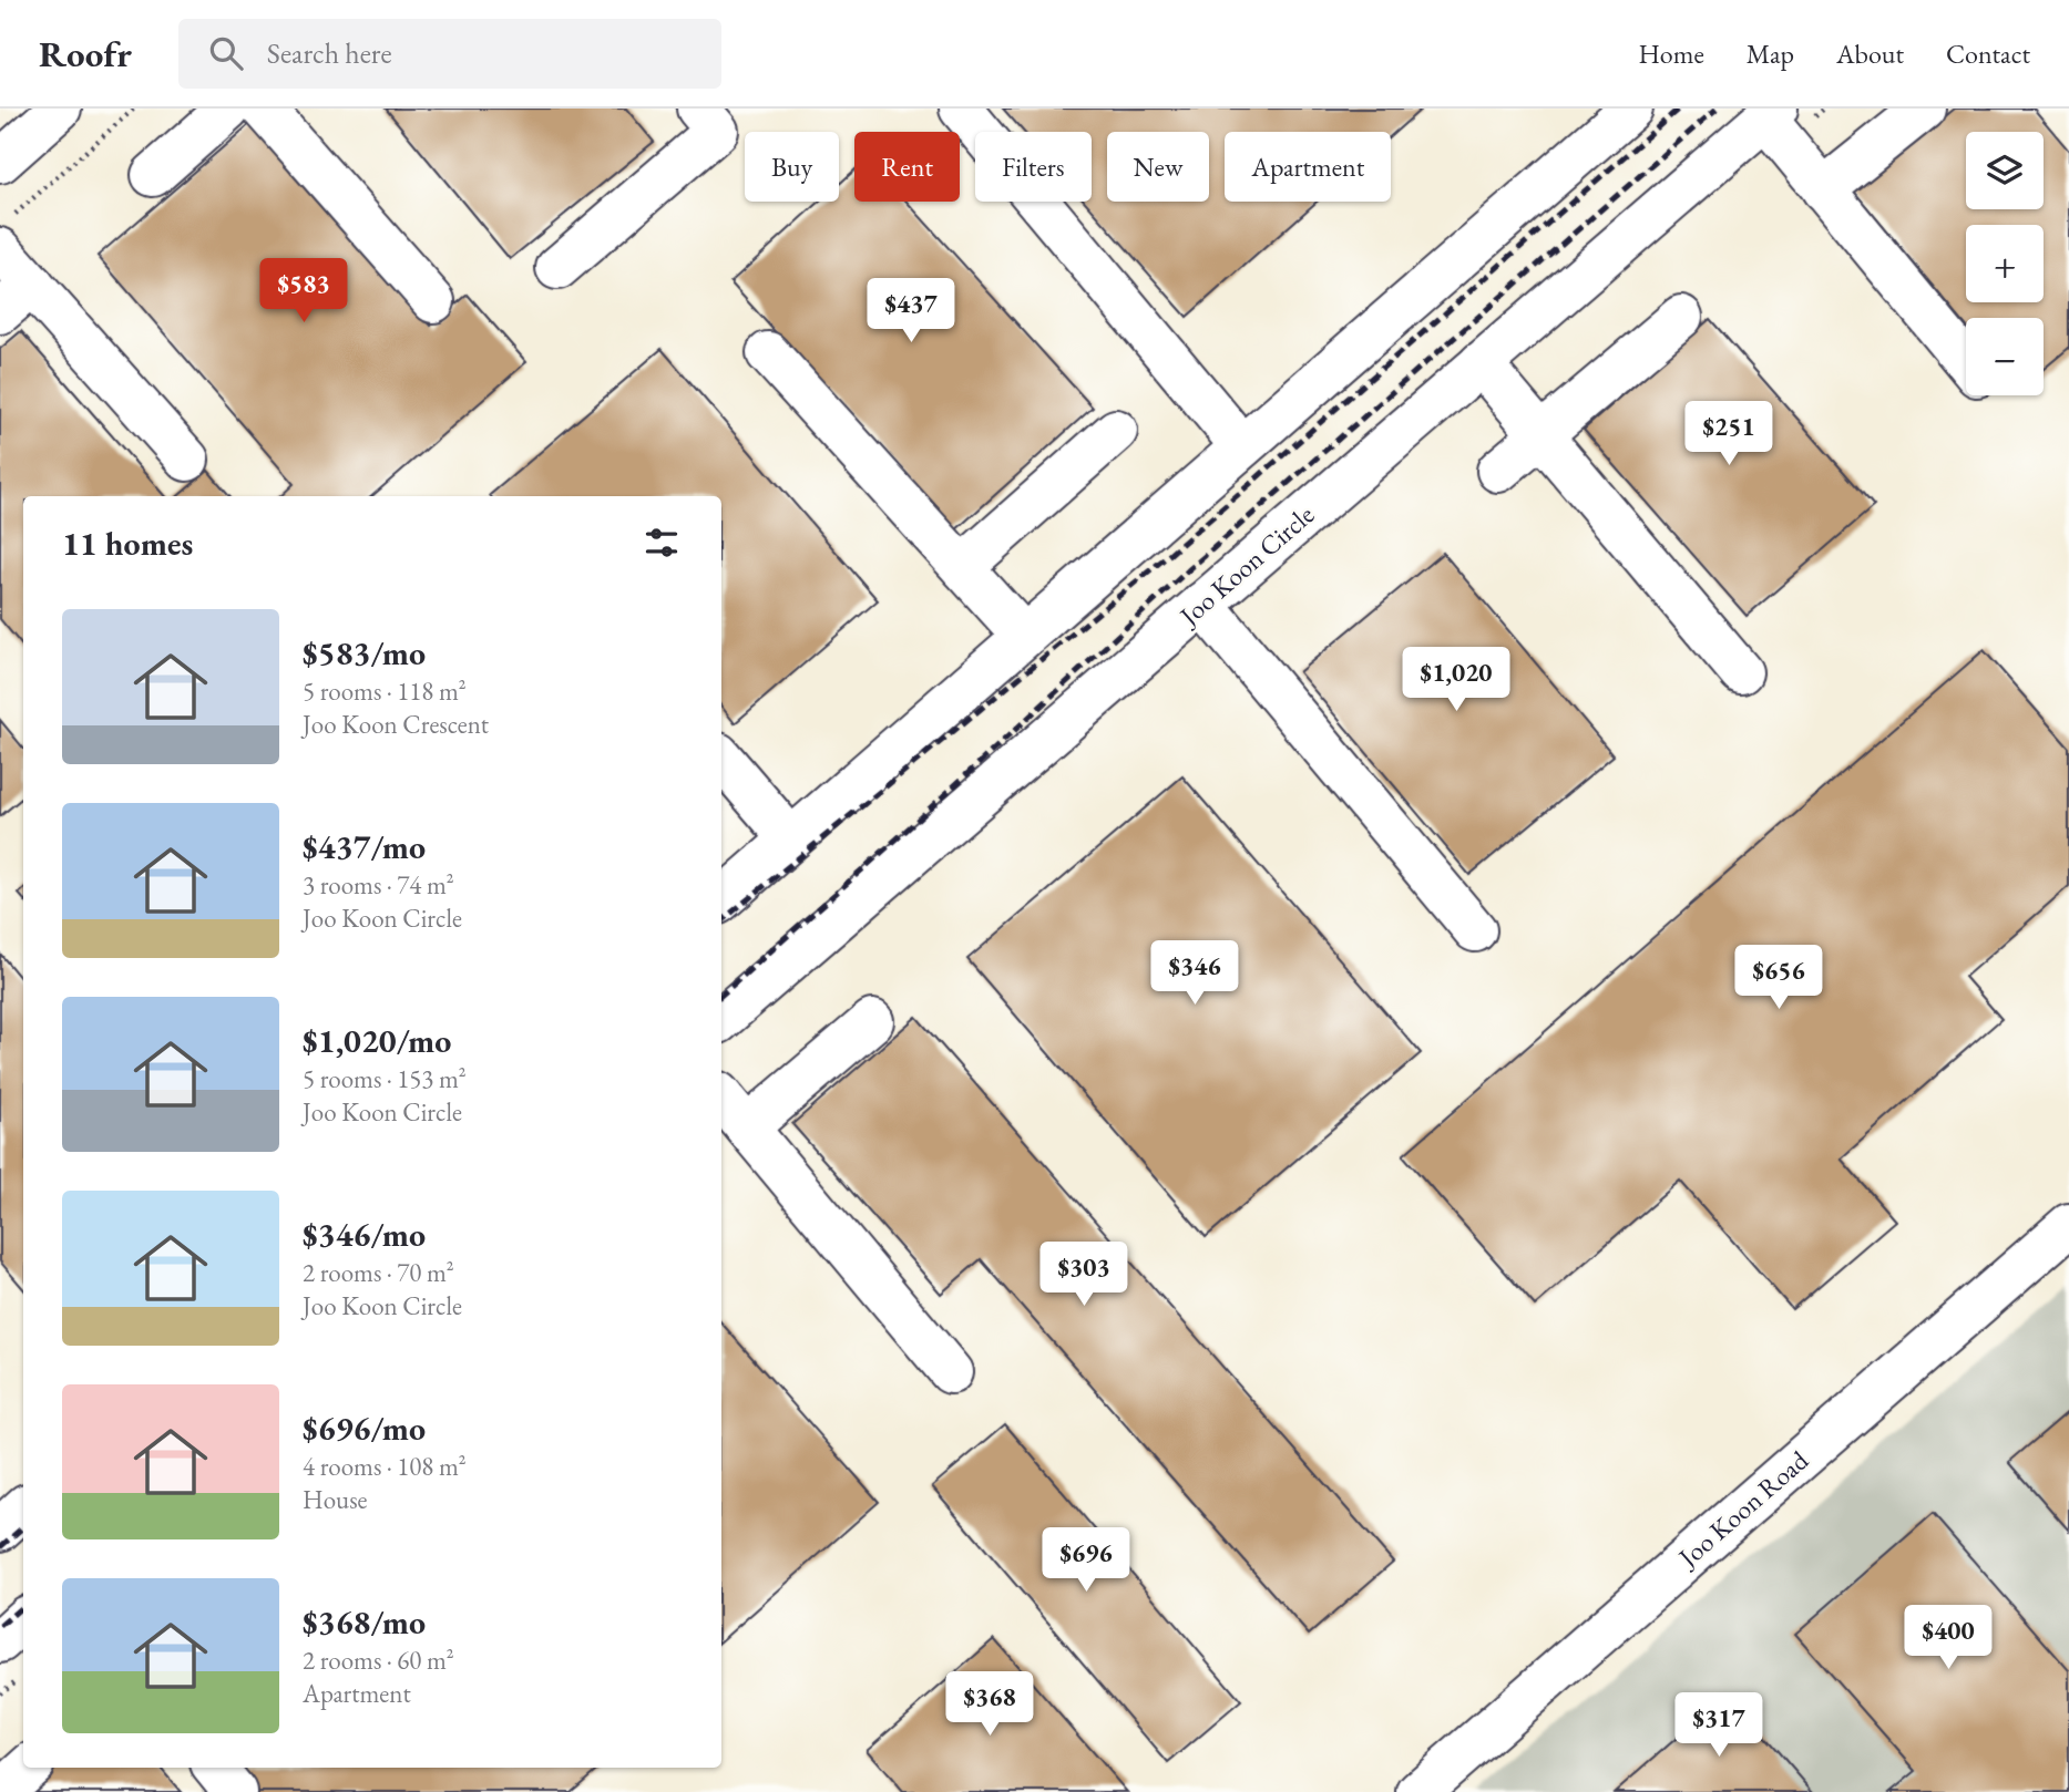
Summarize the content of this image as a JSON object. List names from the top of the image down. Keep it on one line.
{"streets":{"street":["Joo Koon Circle","Joo Koon Road"]},"page":{"header":"Roofr","search":"Search here","nav":["Home","Map","About","Contact"],"map_buttons":["+","−"],"chip":["Buy","Rent","Filters","New","Apartment"],"price":["$583","$437","$251","$1,020","$346","$656","$303","$696","$400","$368","$317"],"heading":"11 homes","list":[{"name":"$583/mo","note":"5 rooms · 118 m² · Joo Koon Crescent"},{"name":"$437/mo","note":"3 rooms · 74 m² · Joo Koon Circle"},{"name":"$1,020/mo","note":"5 rooms · 153 m² · Joo Koon Circle"},{"name":"$346/mo","note":"2 rooms · 70 m² · Joo Koon Circle"},{"name":"$696/mo","note":"4 rooms · 108 m² · House"},{"name":"$368/mo","note":"2 rooms · 60 m² · Apartment"}]}}
